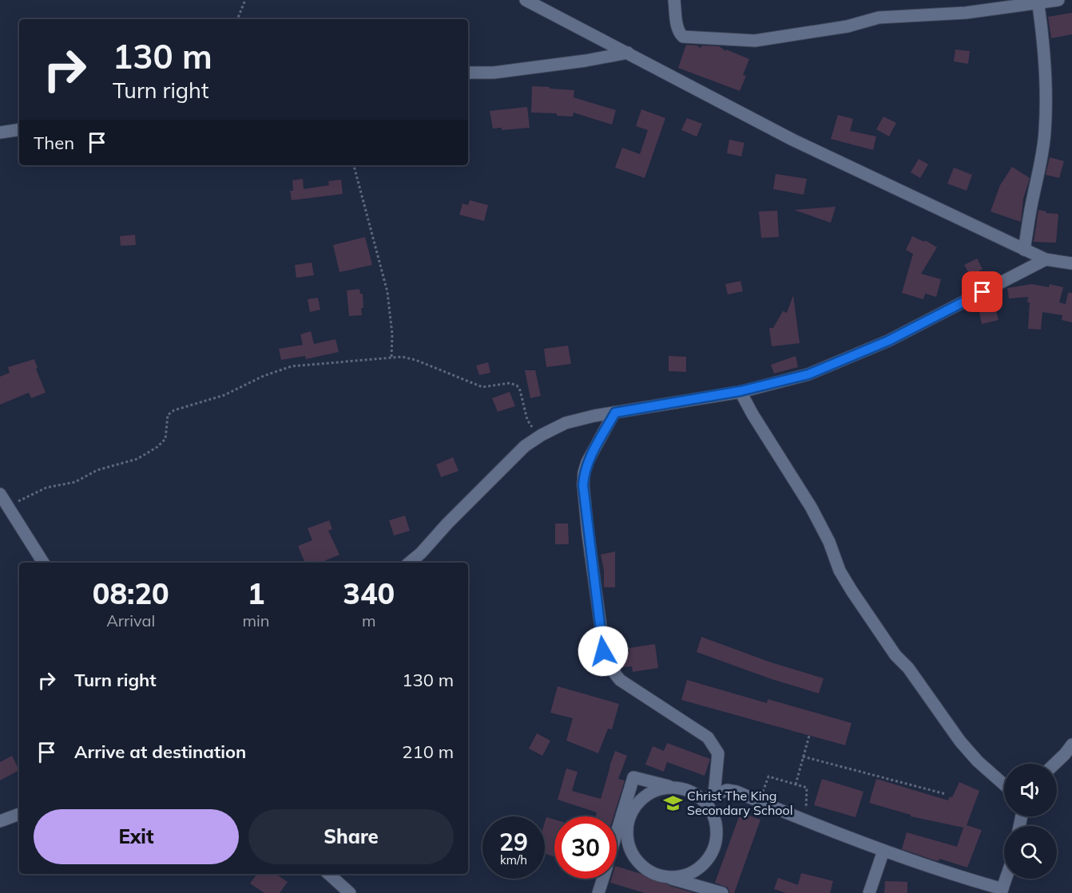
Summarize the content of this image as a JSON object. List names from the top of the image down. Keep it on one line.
{"places":{"school or university":["Christ The King Secondary School"]},"page":{"turn":["130 m","Turn right"],"then":"Then","eta":["08:20","Arrival","1","min","340","m"],"list":[{"name":"Turn right","value":"130 m"},{"name":"Arrive at destination","value":"210 m"}],"buttons":["Exit","Share"],"speed":"29 km/h","limit":"30"}}
